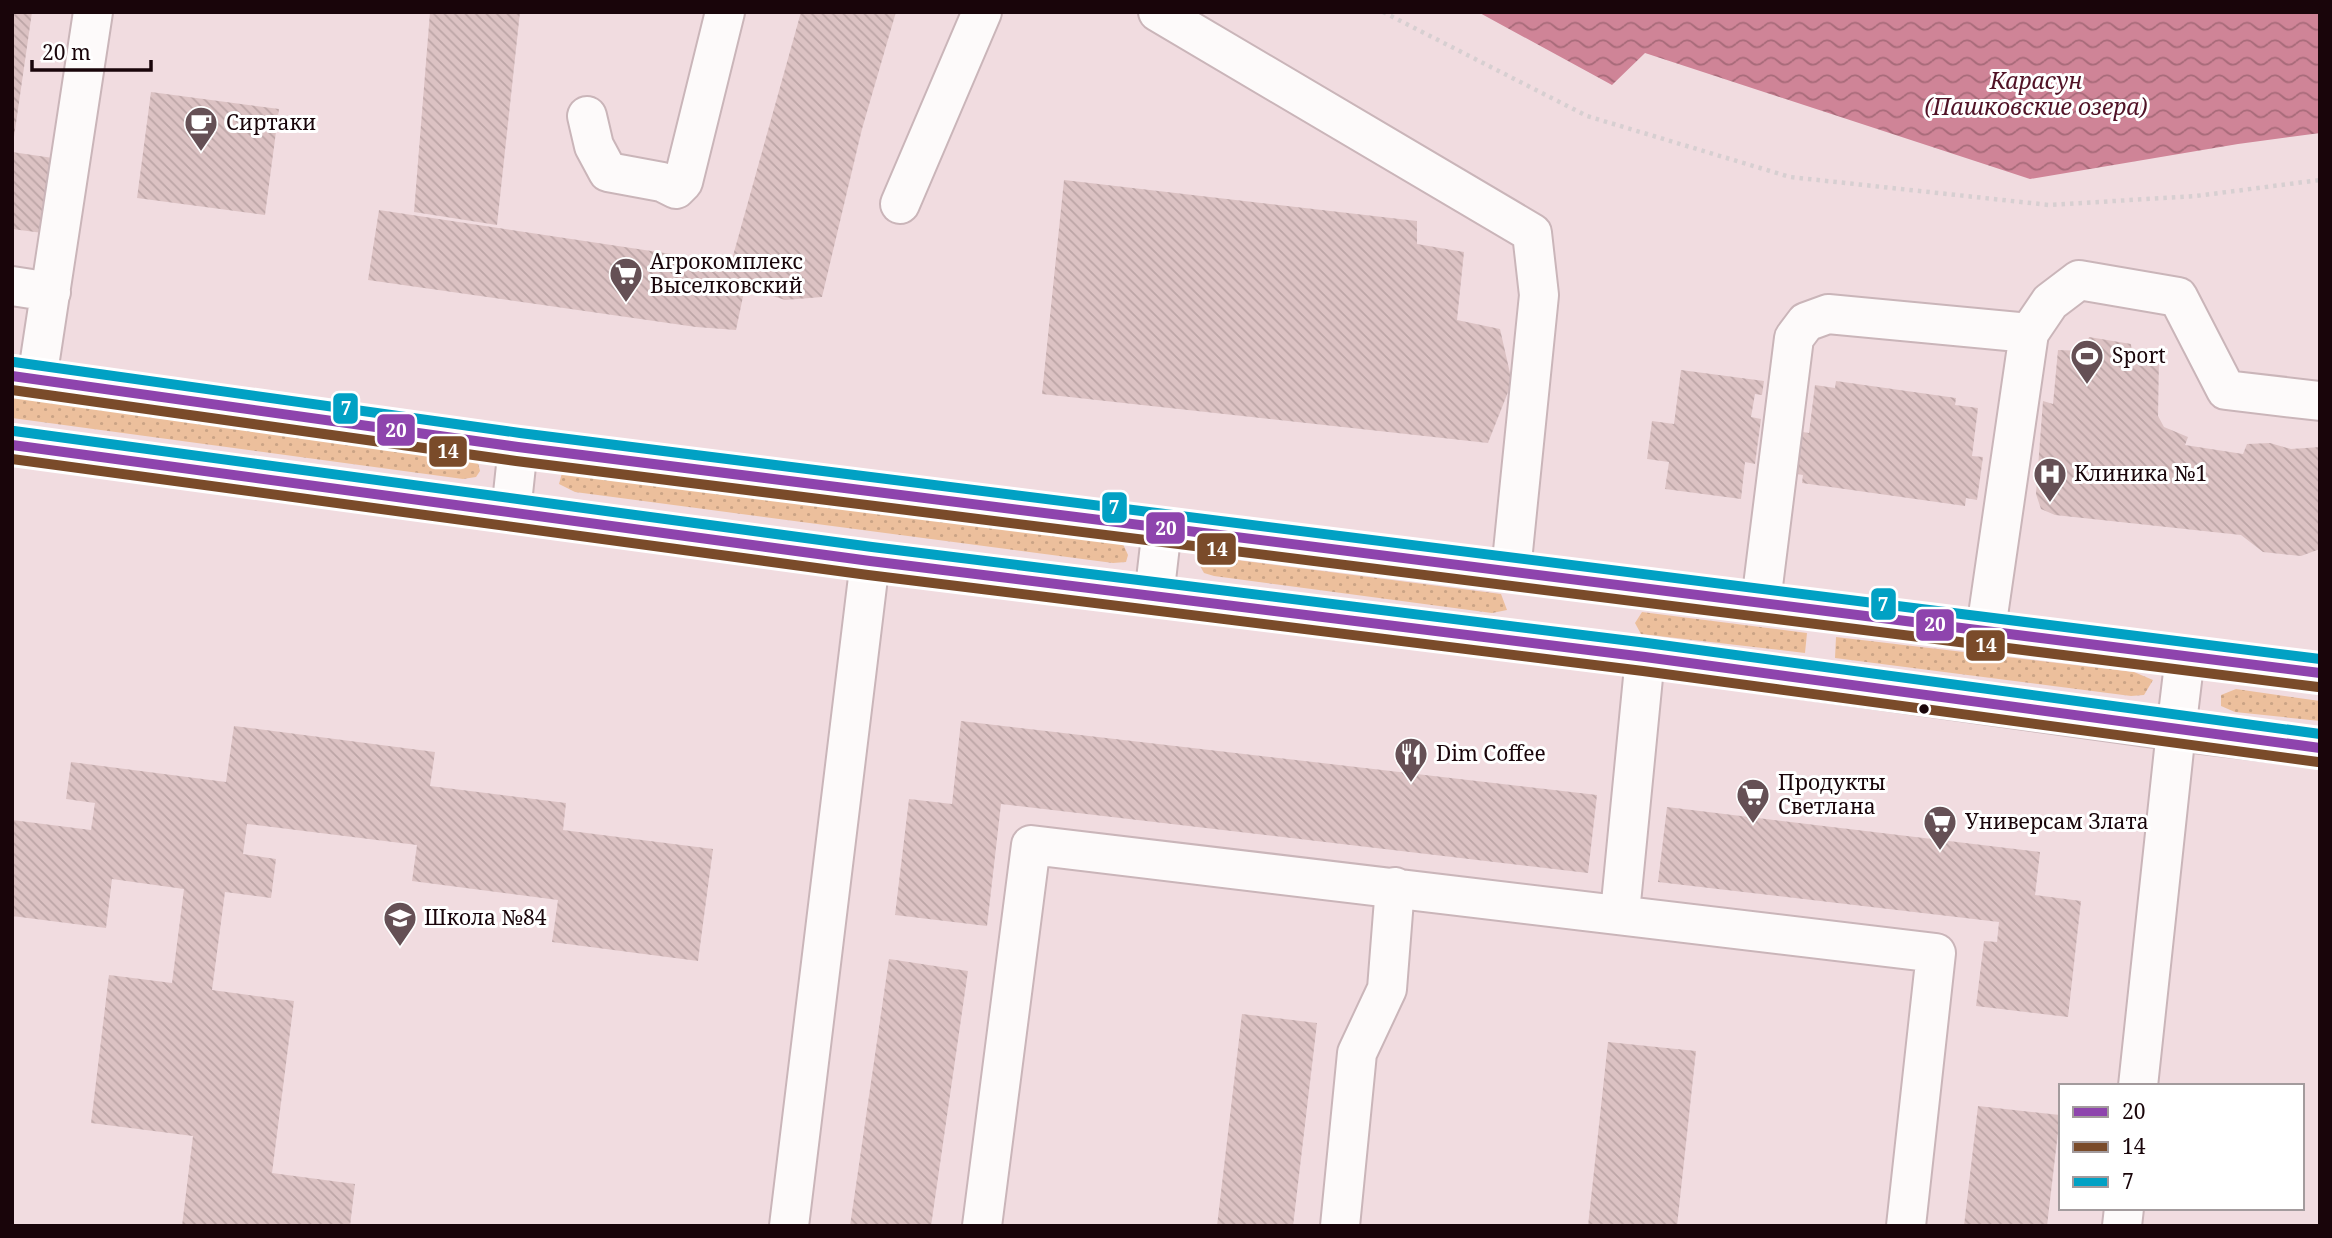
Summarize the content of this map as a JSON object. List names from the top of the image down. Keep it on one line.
{"water":["Карасун (Пашковские озера)"],"places":{"cafe":["Сиртаки"],"supermarket":["Агрокомплекс Выселковский","Продукты Светлана","Универсам Злата"],"sports":["Sport"],"hospital":["Клиника №1"],"restaurant":["Dim Coffee"],"school or university":["Школа №84"]},"lines":["transit line 7","transit line 20","transit line 14"],"legend":["20","14","7"],"scale_bar":"20 m"}
